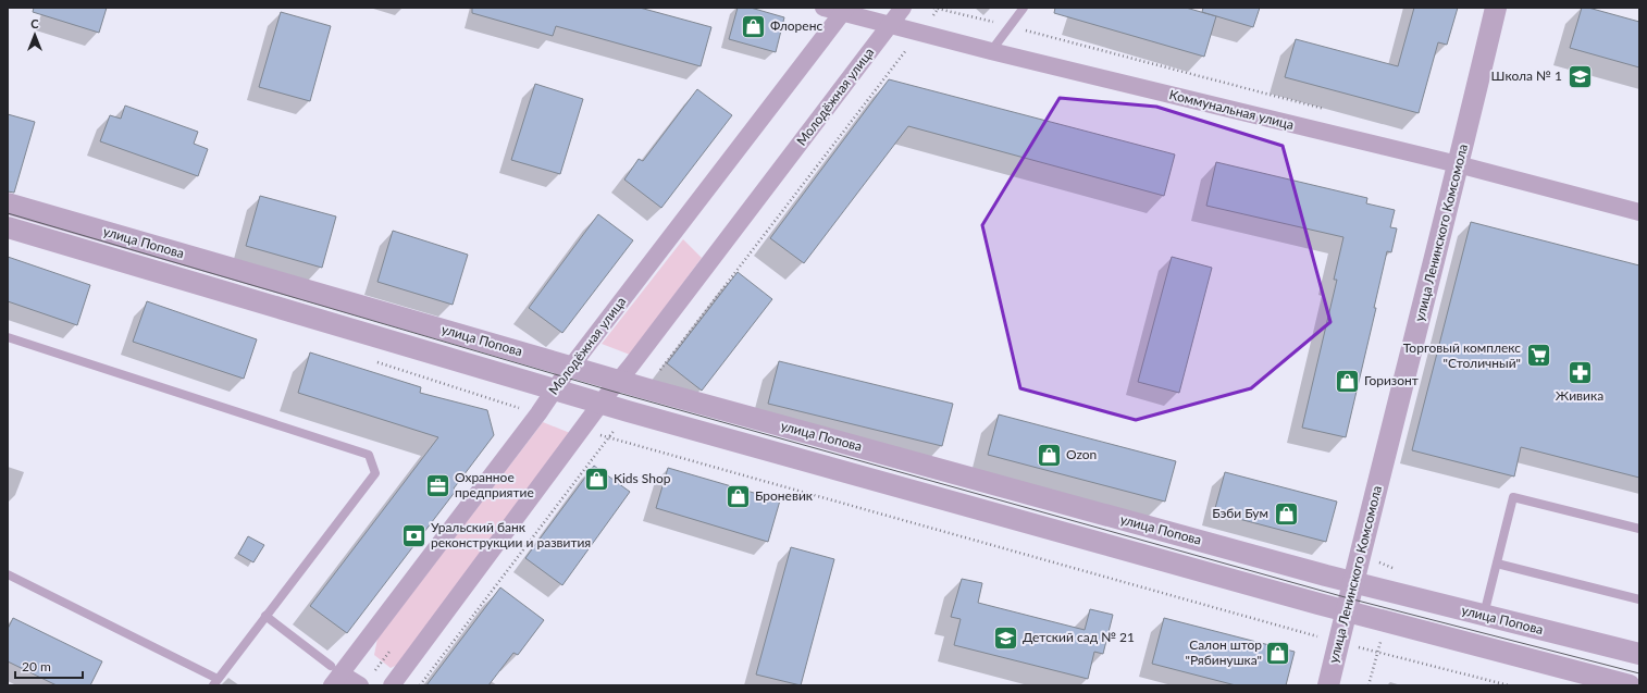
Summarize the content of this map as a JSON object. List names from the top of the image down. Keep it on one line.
{"streets":{"street":["Молодёжная улица","Коммунальная улица","улица Ленинского Комсомола","улица Попова"]},"crossings":[["Молодёжная улица","Коммунальная улица"],["Молодёжная улица","улица Попова"],["Коммунальная улица","улица Ленинского Комсомола"],["улица Ленинского Комсомола","улица Попова"]],"places":{"shop":["Флоренс","Горизонт","Ozon","Kids Shop","Броневик","Бэби Бум","Салон штор \"Рябинушка\""],"school or university":["Школа № 1","Детский сад № 21"],"supermarket":["Торговый комплекс \"Столичный\""],"pharmacy":["Живика"],"office":["Охранное предприятие"],"bank":["Уральский банк реконструкции и развития"]},"scale_bar":"20 m","north":"top"}
